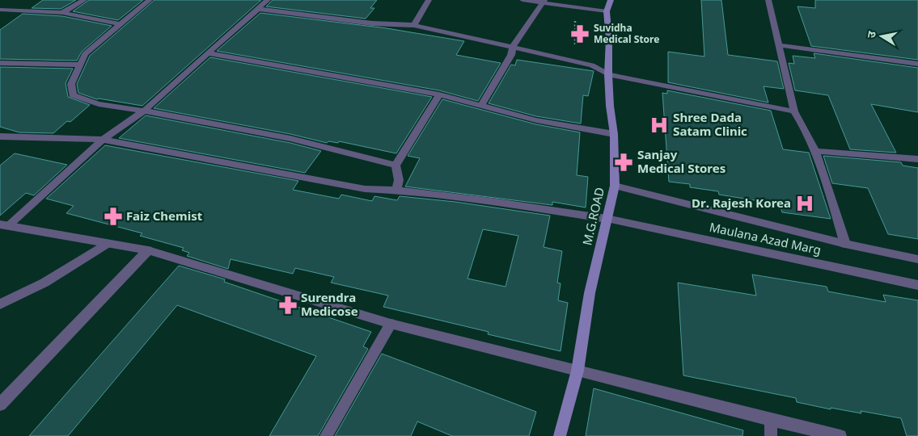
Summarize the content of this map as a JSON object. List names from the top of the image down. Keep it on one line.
{"streets":{"main road":["M.G.ROAD"],"street":["Maulana Azad Marg"]},"crossings":[["M.G.ROAD","Maulana Azad Marg"]],"places":{"pharmacy":["Suvidha Medical Store","Sanjay Medical Stores","Faiz Chemist","Surendra Medicose"],"hospital":["Shree Dada Satam Clinic","Dr. Rajesh Korea"]},"north":"left"}
